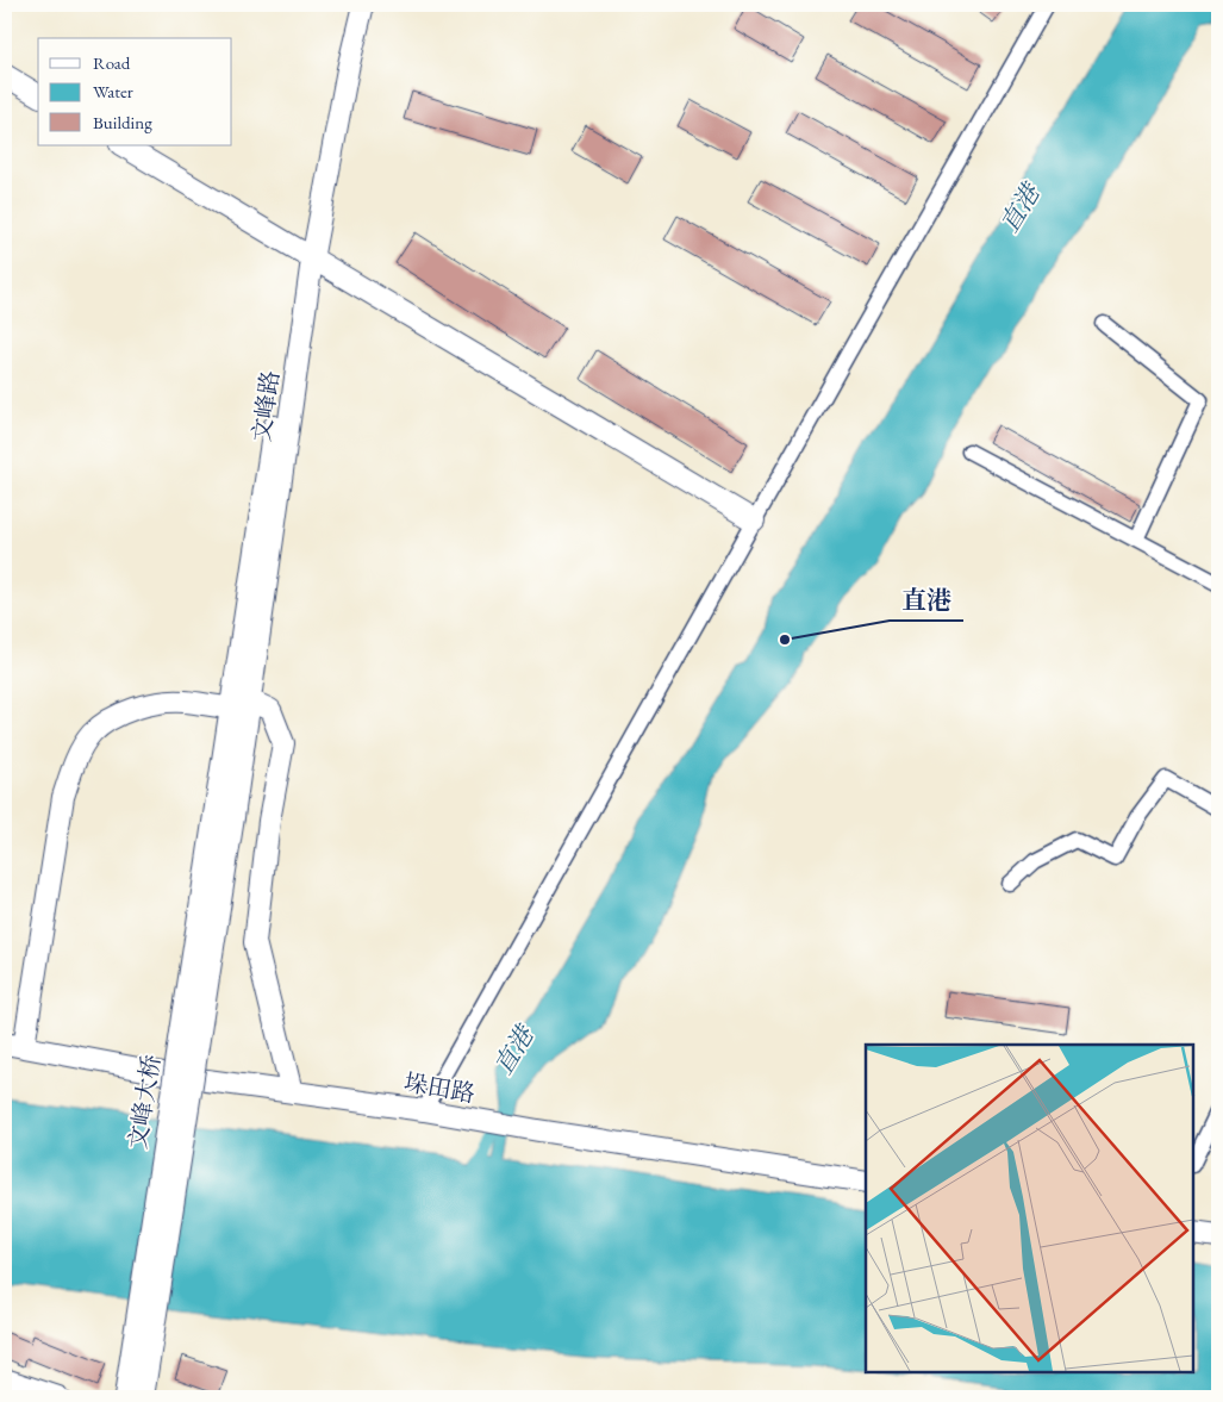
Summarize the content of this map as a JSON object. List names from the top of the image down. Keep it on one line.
{"streets":{"street":["文峰路","垛田路","文峰大桥"]},"crossings":[["文峰路","文峰大桥"]],"water":["直港"],"places":["直港"],"legend":["Road","Water","Building"]}
